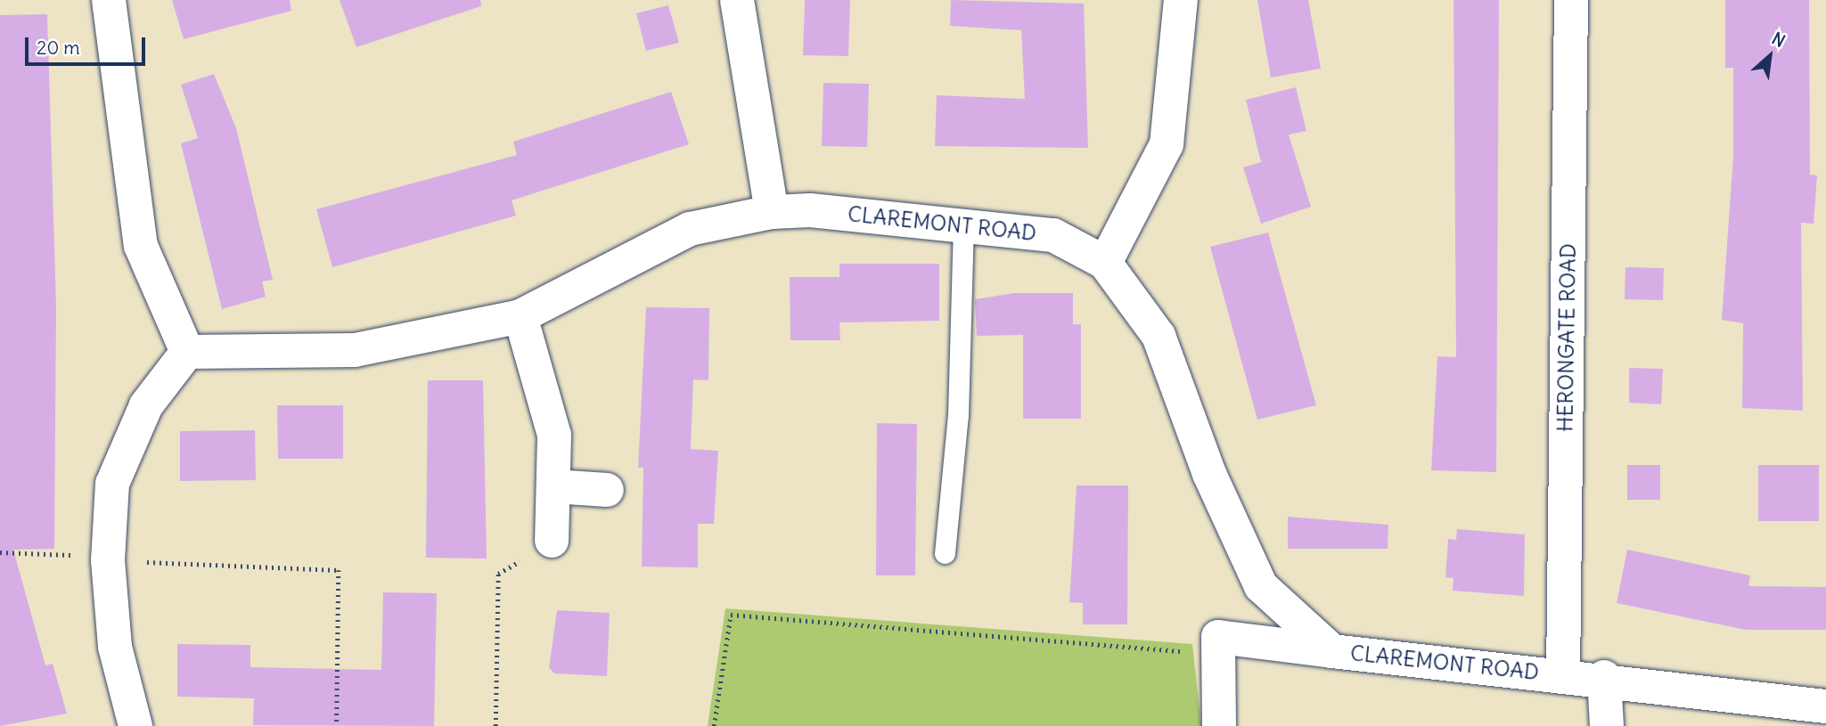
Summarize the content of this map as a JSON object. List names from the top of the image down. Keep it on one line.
{"streets":{"street":["CLAREMONT ROAD","HERONGATE ROAD"]},"crossings":[["CLAREMONT ROAD","HERONGATE ROAD"]],"scale_bar":"20 m","north":"top right"}
